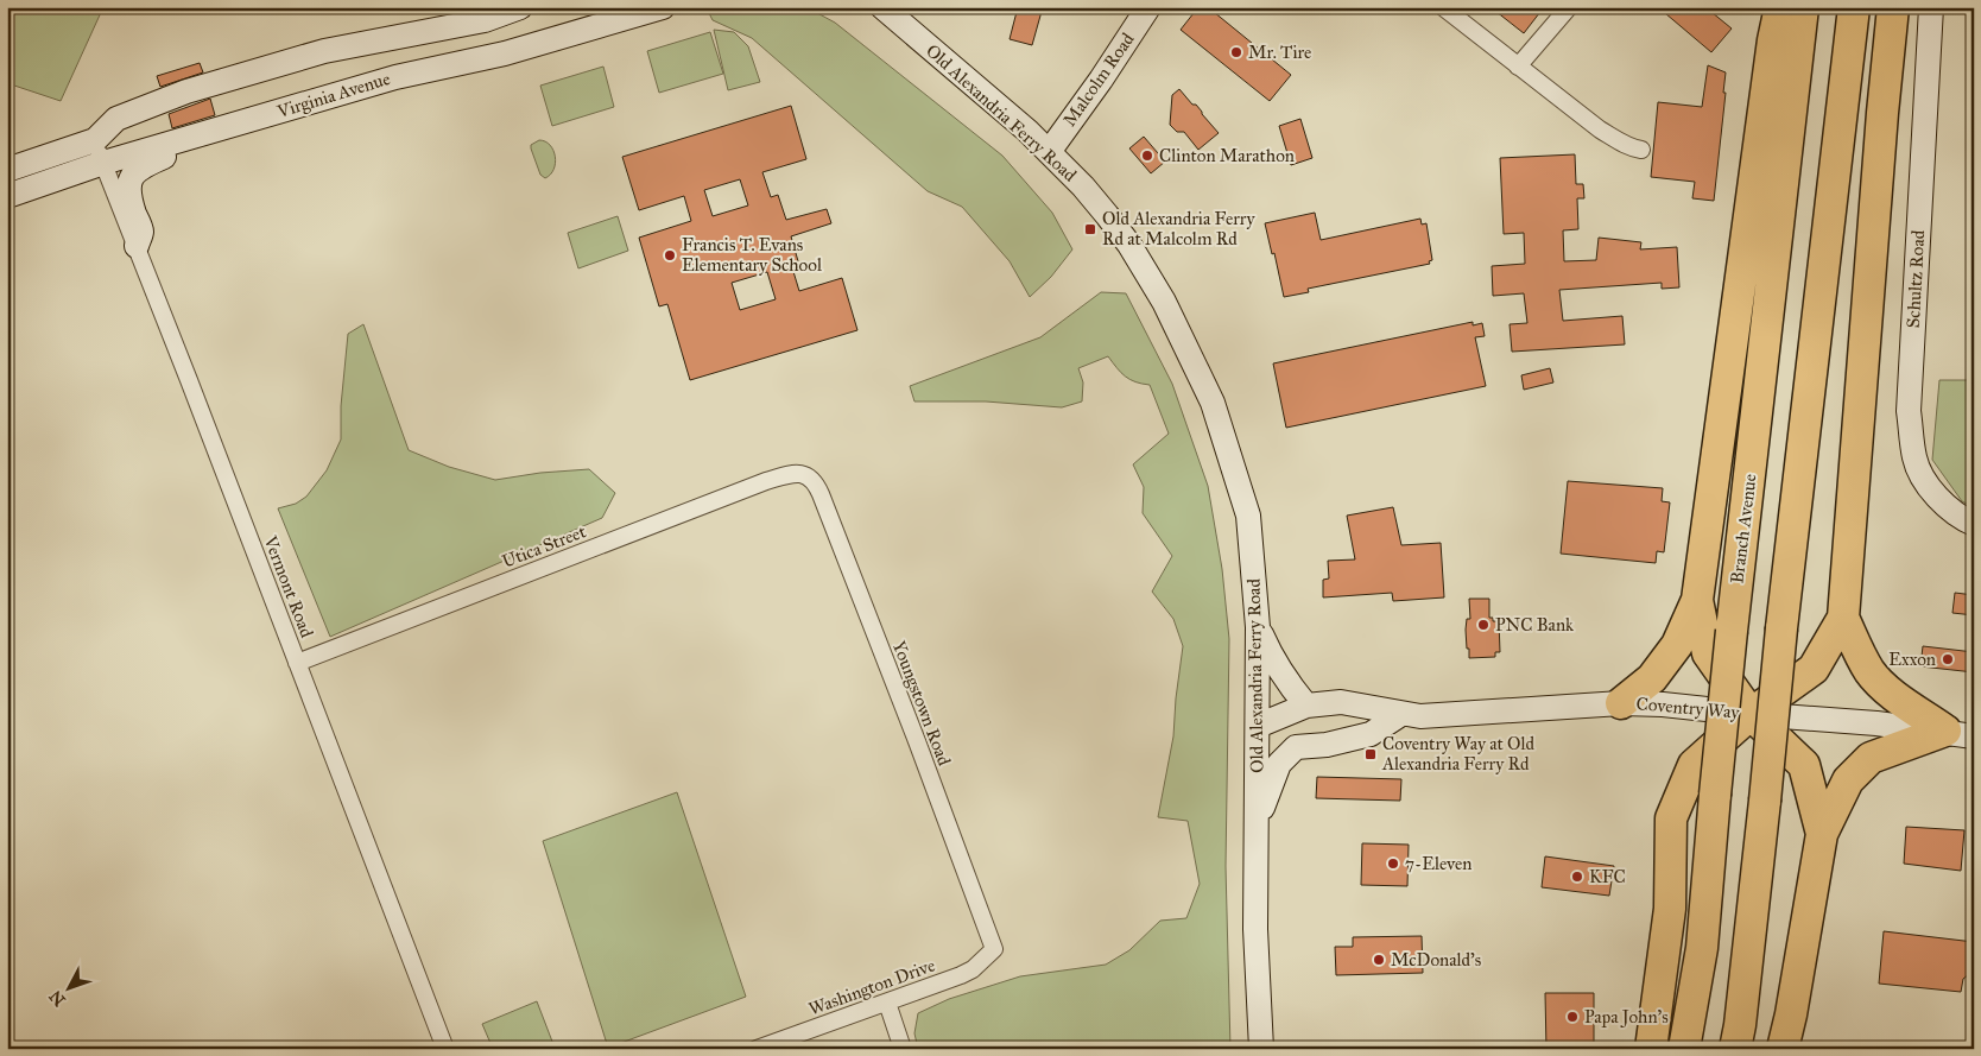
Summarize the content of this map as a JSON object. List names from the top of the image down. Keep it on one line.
{"streets":{"highway":["Branch Avenue"],"main road":["Malcolm Road","Virginia Avenue","Old Alexandria Ferry Road","Schultz Road","Coventry Way"],"street":["Utica Street","Vermont Road","Youngstown Road","Washington Drive"]},"crossings":[["Malcolm Road","Old Alexandria Ferry Road"],["Virginia Avenue","Vermont Road"],["Old Alexandria Ferry Road","Coventry Way"],["Utica Street","Vermont Road"],["Utica Street","Youngstown Road"],["Youngstown Road","Washington Drive"]],"places":{"other":["Mr. Tire","Clinton Marathon","Francis T. Evans Elementary School","PNC Bank","Exxon","7-Eleven","KFC","McDonald's","Papa John's"],"transit":["Old Alexandria Ferry Rd at Malcolm Rd","Coventry Way at Old Alexandria Ferry Rd"]},"north":"bottom left"}
